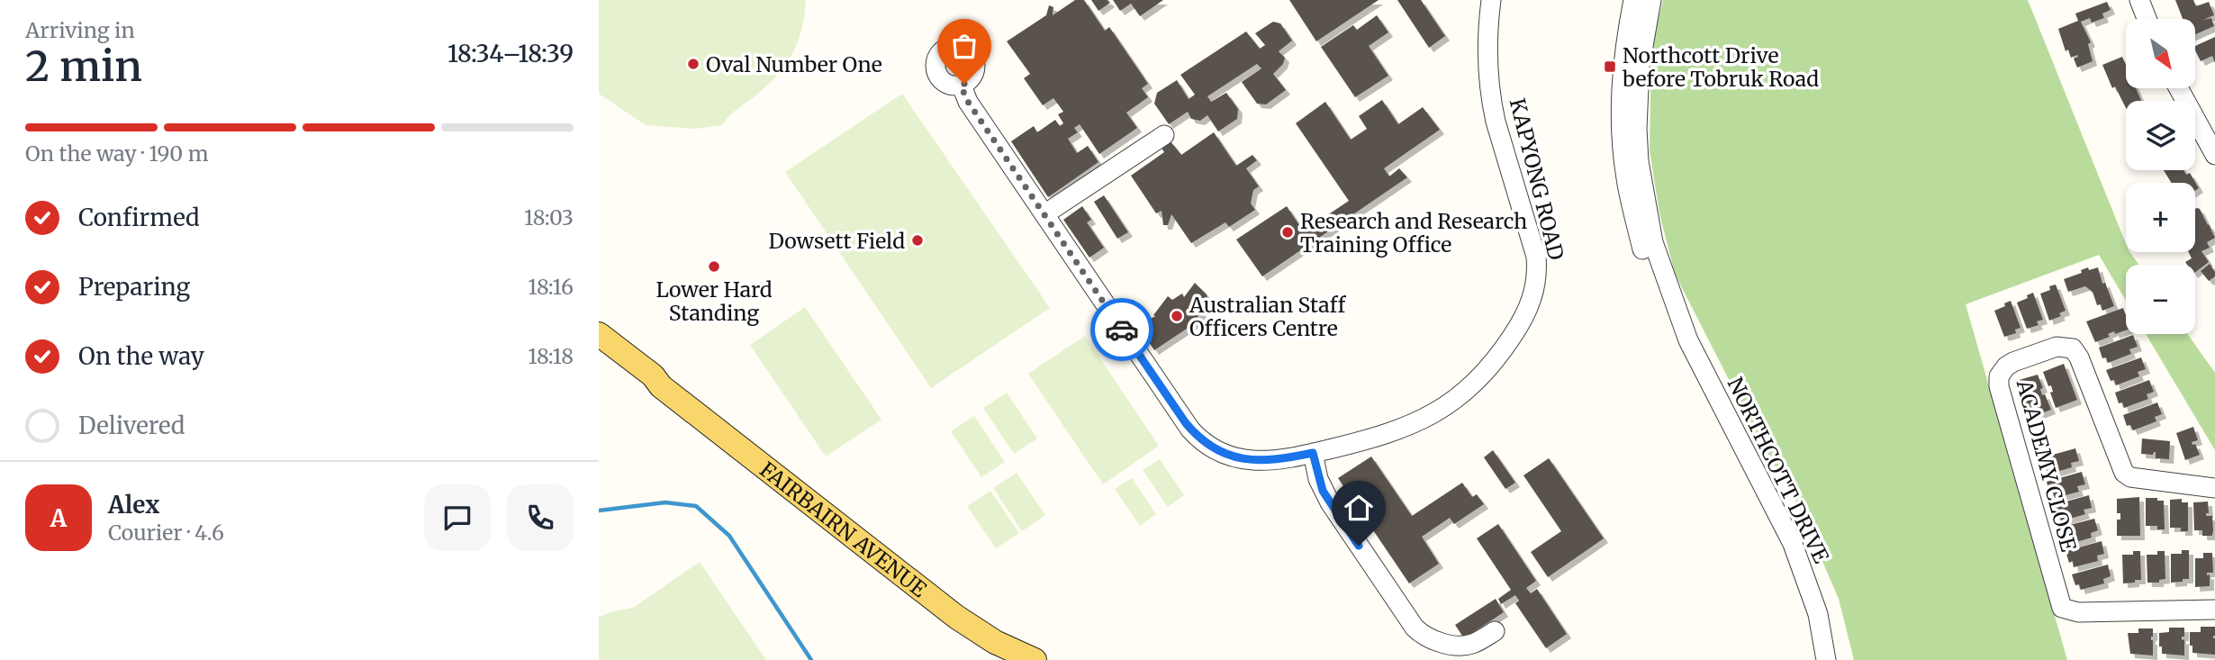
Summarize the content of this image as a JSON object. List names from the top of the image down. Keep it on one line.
{"streets":{"main road":["FAIRBAIRN AVENUE"],"street":["KAPYONG ROAD","ACADEMY CLOSE","NORTHCOTT DRIVE"]},"places":{"other":["Oval Number One","Research and Research Training Office","Dowsett Field","Lower Hard Standing","Australian Staff Officers Centre"],"transit":["Northcott Drive before Tobruk Road"]},"north":"bottom right","page":{"heading":["2 min","Arriving in","18:34–18:39"],"panel":["Alex","Courier · 4.6"],"map_buttons":["+","−"],"bar":"On the way · 190 m","list":[["Confirmed","18:03"],["Preparing","18:16"],["On the way","18:18"],"Delivered"],"round":"A"}}
